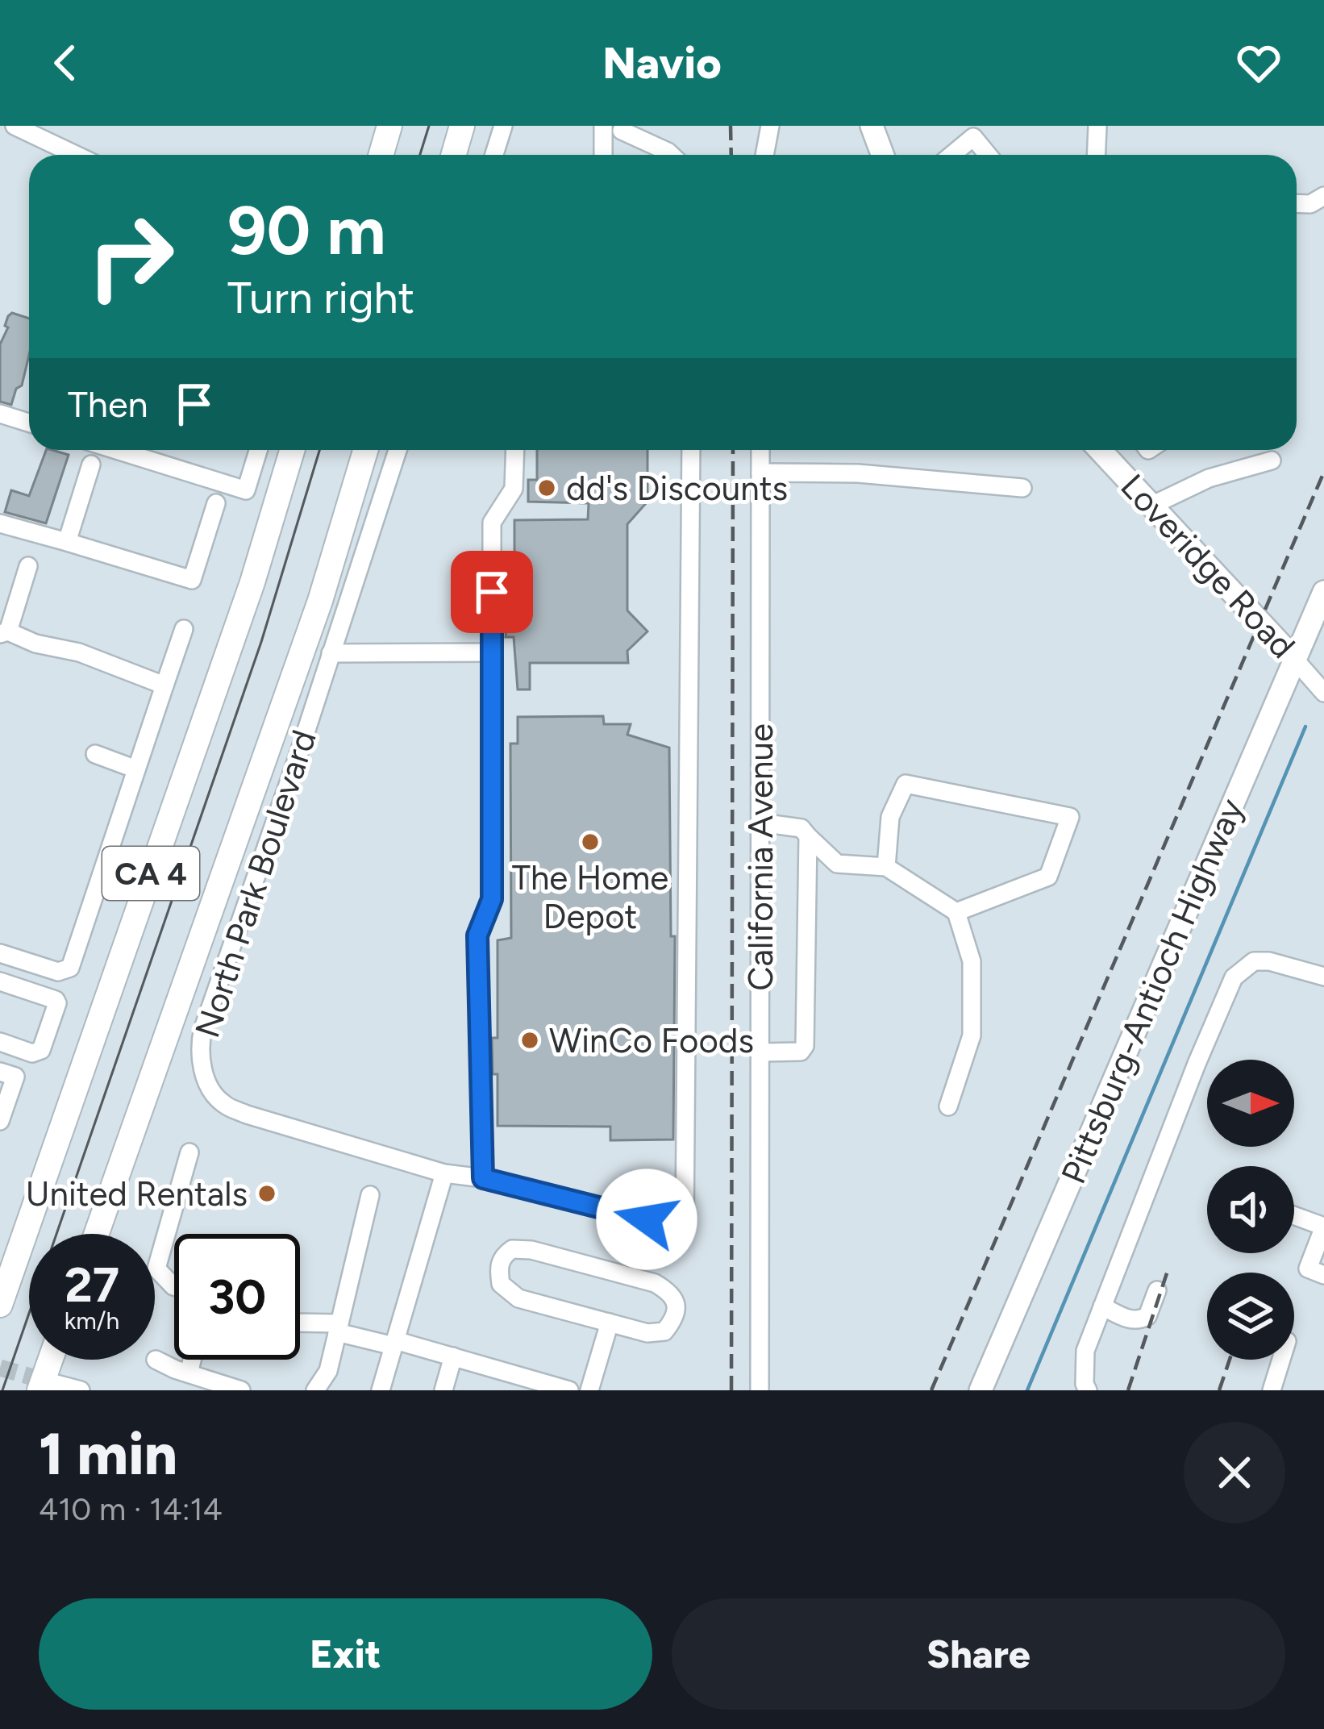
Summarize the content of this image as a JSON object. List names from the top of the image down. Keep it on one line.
{"streets":{"highway":["CA 4"],"main road":["Loveridge Road","Pittsburg-Antioch Highway"],"street":["California Avenue","North Park Boulevard"]},"crossings":[["Loveridge Road","Pittsburg-Antioch Highway"]],"places":["dd's Discounts","The Home Depot","WinCo Foods","United Rentals"],"north":"right","page":{"header":"Navio","turn":["90 m","Turn right"],"then":"Then","speed":"27 km/h","limit":"30","heading":["1 min","410 m · 14:14"],"buttons":["Exit","Share"]}}
